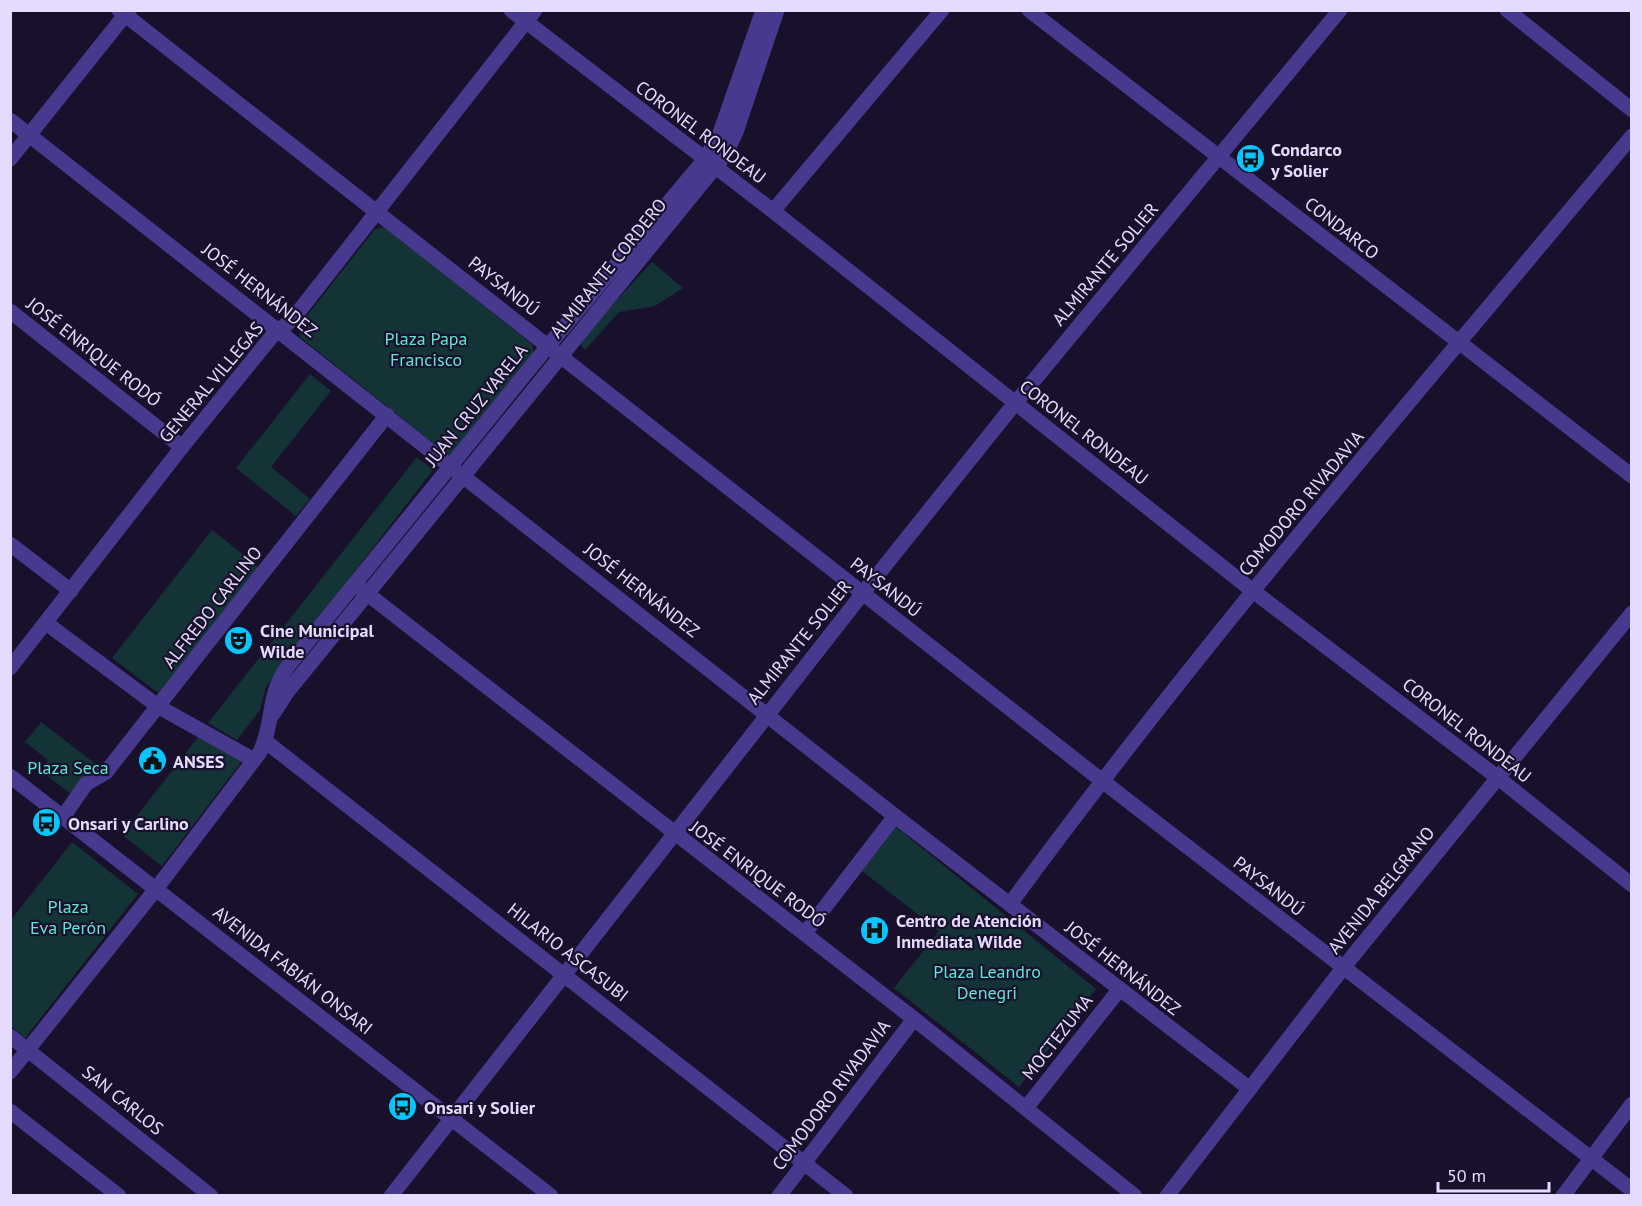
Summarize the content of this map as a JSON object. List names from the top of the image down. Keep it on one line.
{"streets":{"street":["CORONEL RONDEAU","CONDARCO","ALMIRANTE SOLIER","ALMIRANTE CORDERO","PAYSANDÚ","JOSÉ HERNÁNDEZ","JOSÉ ENRIQUE RODÓ","GENERAL VILLEGAS","JUAN CRUZ VARELA","COMODORO RIVADAVIA","ALFREDO CARLINO","AVENIDA BELGRANO","HILARIO ASCASUBI","AVENIDA FABIÁN ONSARI","MOCTEZUMA","SAN CARLOS"]},"crossings":[["CORONEL RONDEAU","ALMIRANTE SOLIER"],["CORONEL RONDEAU","ALMIRANTE CORDERO"],["CORONEL RONDEAU","GENERAL VILLEGAS"],["CORONEL RONDEAU","JUAN CRUZ VARELA"],["CORONEL RONDEAU","COMODORO RIVADAVIA"],["CORONEL RONDEAU","AVENIDA BELGRANO"],["CONDARCO","ALMIRANTE SOLIER"],["CONDARCO","COMODORO RIVADAVIA"],["ALMIRANTE SOLIER","PAYSANDÚ"],["ALMIRANTE SOLIER","JOSÉ HERNÁNDEZ"],["ALMIRANTE SOLIER","JOSÉ ENRIQUE RODÓ"],["ALMIRANTE SOLIER","HILARIO ASCASUBI"],["ALMIRANTE SOLIER","AVENIDA FABIÁN ONSARI"],["ALMIRANTE CORDERO","PAYSANDÚ"],["ALMIRANTE CORDERO","JOSÉ HERNÁNDEZ"],["ALMIRANTE CORDERO","JUAN CRUZ VARELA"],["PAYSANDÚ","GENERAL VILLEGAS"],["PAYSANDÚ","JUAN CRUZ VARELA"],["PAYSANDÚ","COMODORO RIVADAVIA"],["PAYSANDÚ","AVENIDA BELGRANO"],["JOSÉ HERNÁNDEZ","GENERAL VILLEGAS"],["JOSÉ HERNÁNDEZ","JUAN CRUZ VARELA"],["JOSÉ HERNÁNDEZ","COMODORO RIVADAVIA"],["JOSÉ HERNÁNDEZ","ALFREDO CARLINO"],["JOSÉ HERNÁNDEZ","AVENIDA BELGRANO"],["JOSÉ HERNÁNDEZ","MOCTEZUMA"],["JOSÉ ENRIQUE RODÓ","GENERAL VILLEGAS"],["JOSÉ ENRIQUE RODÓ","JUAN CRUZ VARELA"],["JOSÉ ENRIQUE RODÓ","COMODORO RIVADAVIA"],["JOSÉ ENRIQUE RODÓ","MOCTEZUMA"],["JUAN CRUZ VARELA","HILARIO ASCASUBI"],["COMODORO RIVADAVIA","HILARIO ASCASUBI"],["ALFREDO CARLINO","AVENIDA FABIÁN ONSARI"]],"parks":["Plaza Papa Francisco","Plaza Seca","Plaza Eva Perón","Plaza Leandro Denegri"],"places":{"bus stop":["Condarco y Solier","Onsari y Carlino","Onsari y Solier"],"theatre":["Cine Municipal Wilde"],"public building":["ANSES"],"hospital":["Centro de Atención Inmediata Wilde"]},"scale_bar":"50 m"}
